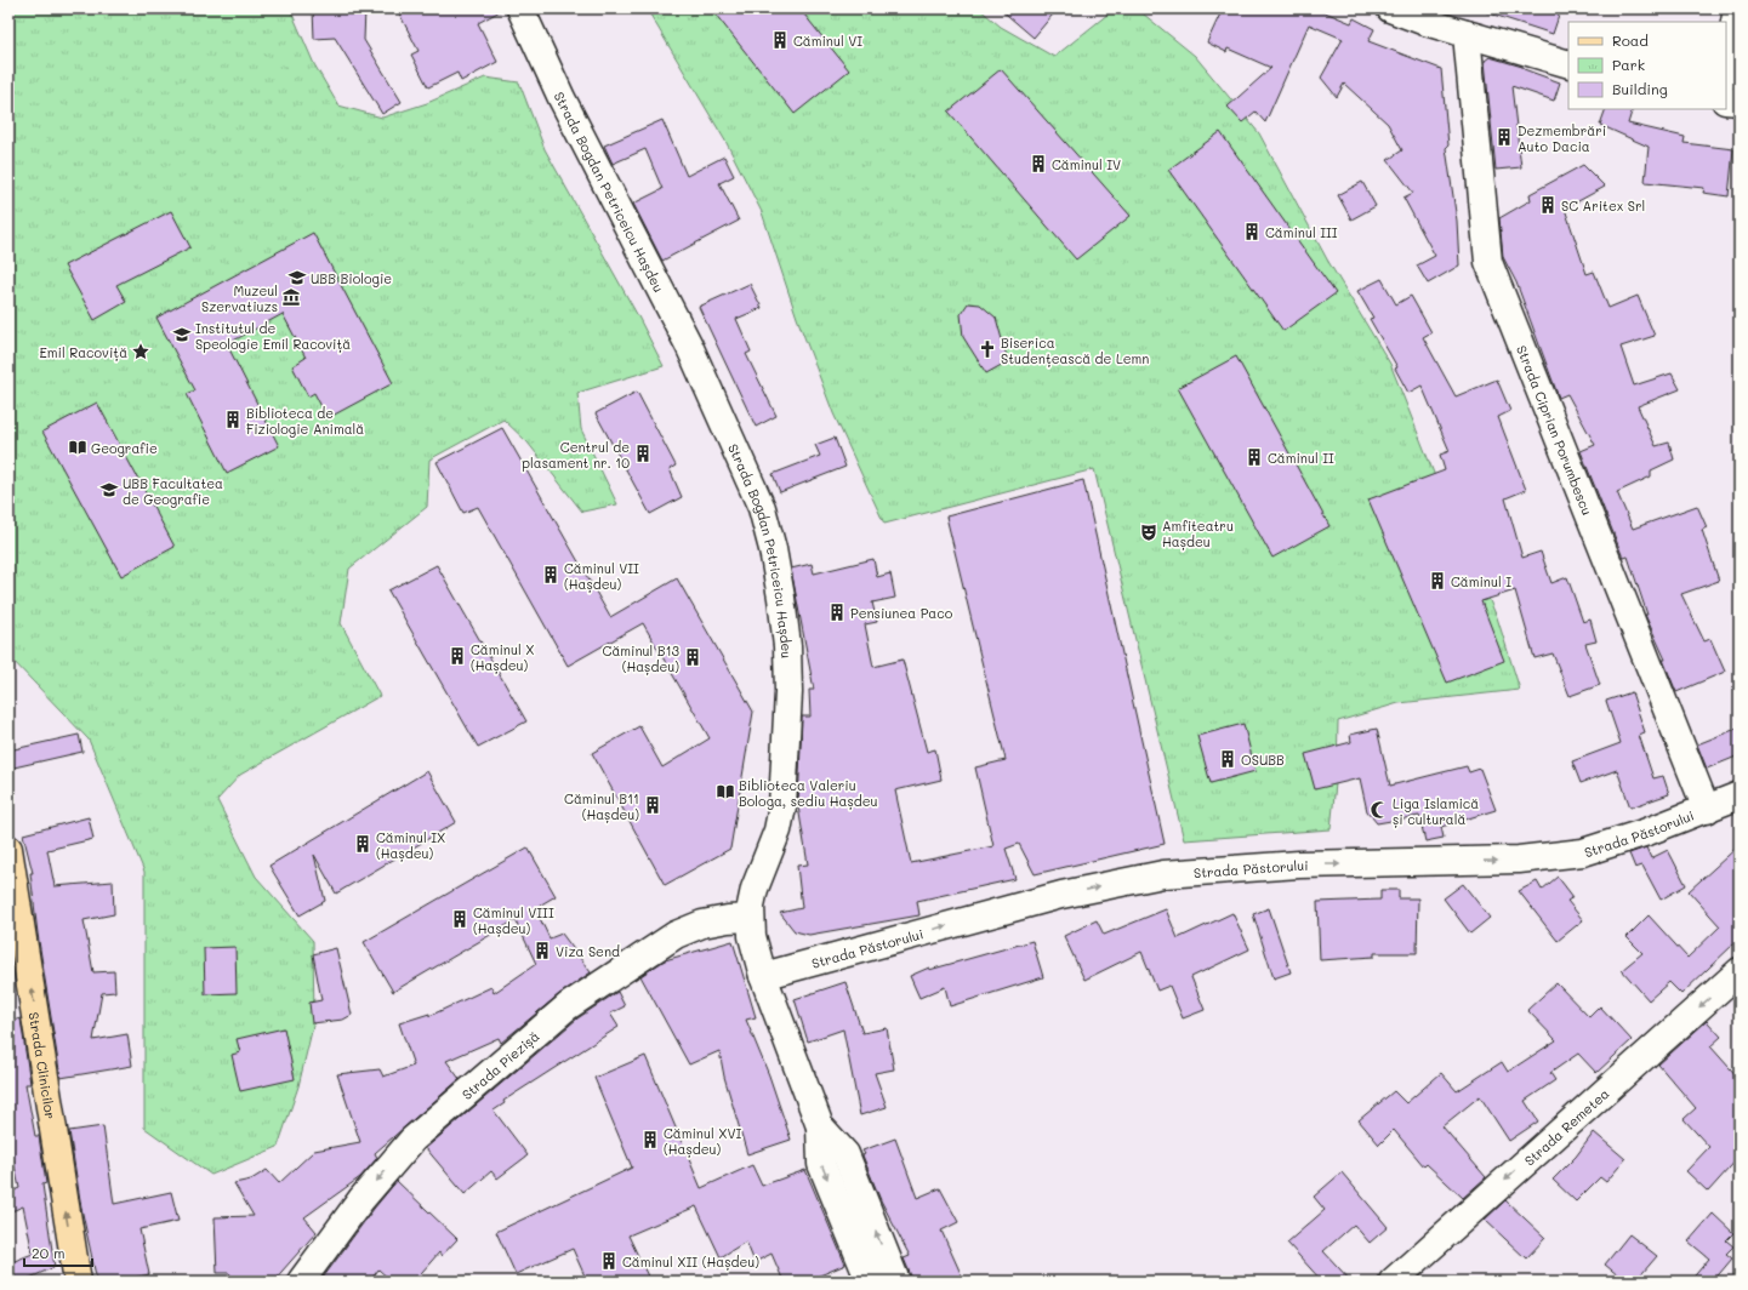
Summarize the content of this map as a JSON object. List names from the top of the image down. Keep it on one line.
{"streets":{"main road":["Strada Clinicilor"],"street":["Strada Bogdan Petriceicu Hașdeu","Strada Ciprian Porumbescu","Strada Păstorului","Strada Piezișă","Strada Remetea"]},"crossings":[["Strada Bogdan Petriceicu Hașdeu","Strada Păstorului"],["Strada Bogdan Petriceicu Hașdeu","Strada Piezișă"],["Strada Ciprian Porumbescu","Strada Păstorului"]],"one_way":["Strada Păstorului","Strada Clinicilor","Strada Piezișă","Strada Remetea"],"places":{"building":["Căminul VI","Dezmembrări Auto Dacia","Căminul IV","SC Aritex Srl","Căminul III","Biblioteca de Fiziologie Animală","Centrul de plasament nr. 10","Căminul II","Căminul VII (Hașdeu)","Căminul I","Pensiunea Paco","Căminul X (Hașdeu)","Căminul B13 (Hașdeu)","OSUBB","Căminul B11 (Hașdeu)","Căminul IX (Hașdeu)","Căminul VIII (Hașdeu)","Viza Send","Căminul XVI (Hașdeu)","Căminul XII (Hașdeu)"],"school or university":["UBB Biologie","Institutul de Speologie Emil Racoviță","UBB Facultatea de Geografie"],"museum":["Muzeul Szervatiuzs"],"church":["Biserica Studențească de Lemn"],"place":["Emil Racoviță"],"library":["Geografie","Biblioteca Valeriu Bologa, sediu Hașdeu"],"theatre":["Amfiteatru Hașdeu"],"mosque":["Liga Islamică și culturală"]},"legend":["Road","Park","Building"],"scale_bar":"20 m"}
